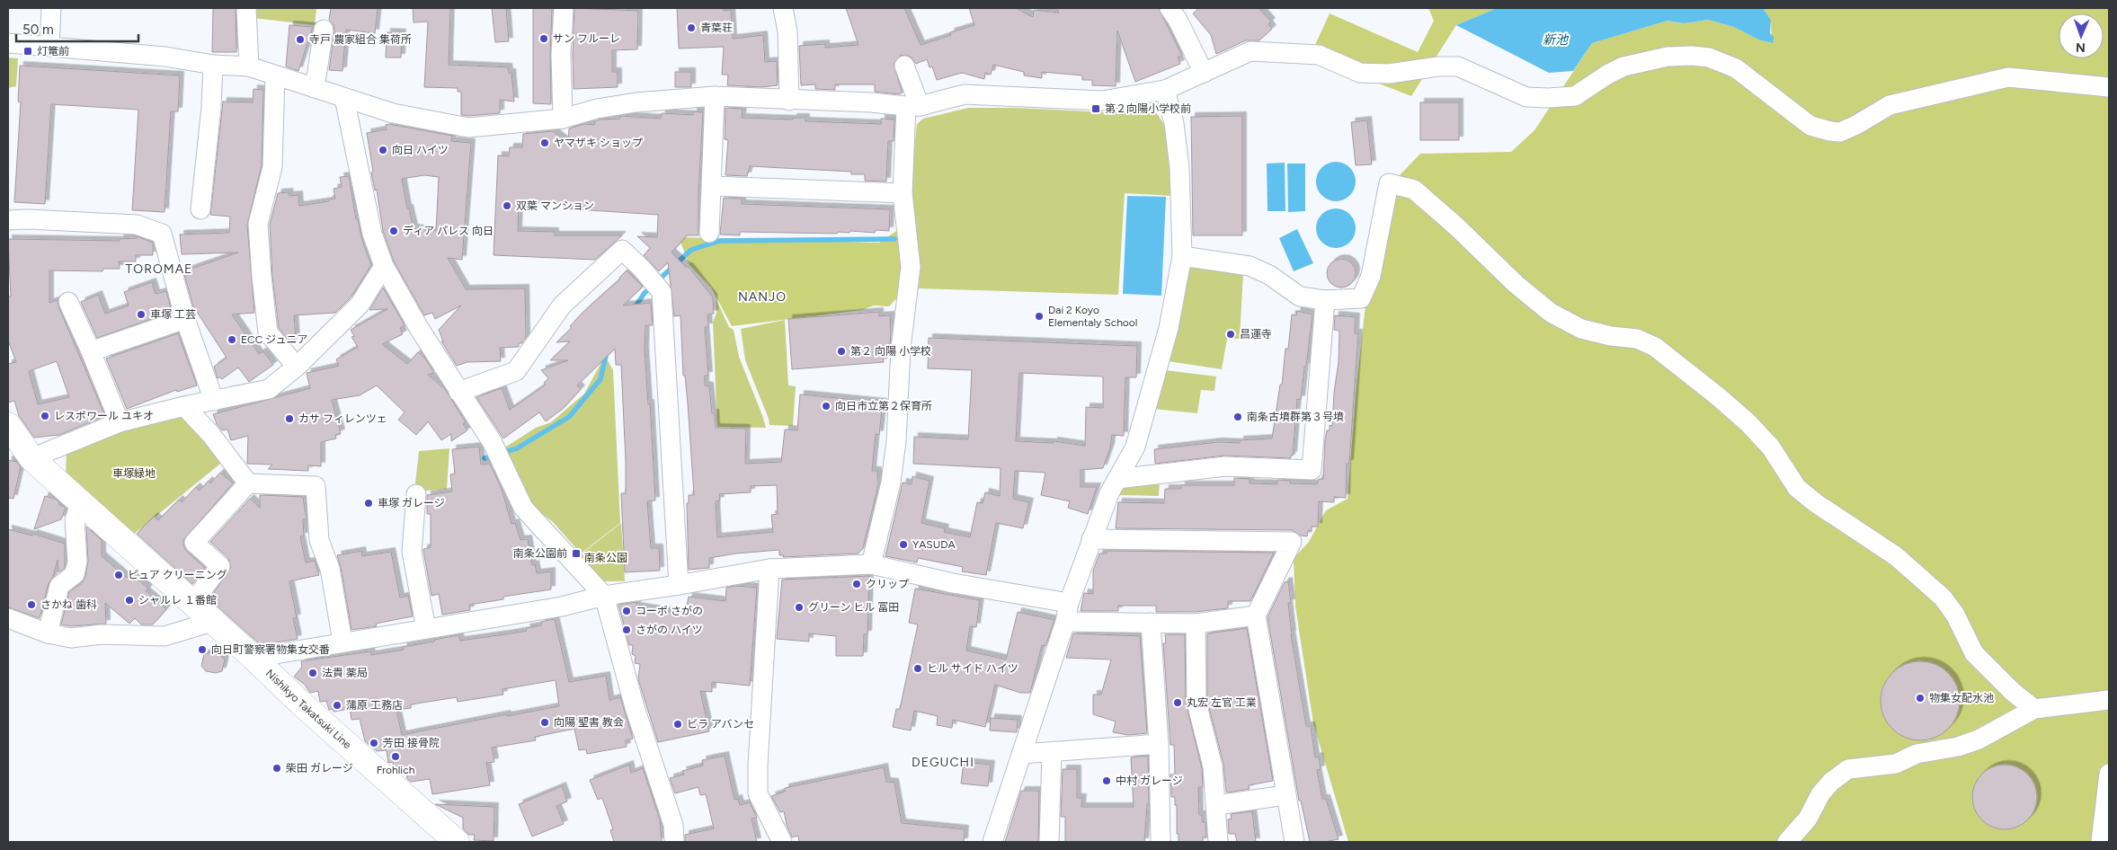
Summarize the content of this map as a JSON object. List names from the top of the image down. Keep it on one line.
{"streets":{"main road":["Nishikyo Takatsuki Line"]},"districts":["TOROMAE","NANJO","DEGUCHI"],"water":["新池"],"parks":["車塚緑地","南条公園"],"places":{"other":["青葉荘","サン フルーレ","寺戸 農家組合 集荷所","ヤマザキ ショップ","向日 ハイツ","双葉 マンション","ディア パレス 向日","車塚 工芸","Dai 2 Koyo Elementaly School","昌運寺","ECC ジュニア","第２ 向陽 小学校","向日市立第２保育所","レスポワール ユキオ","南条古墳群第３号墳","カサ フィレンツェ","車塚 ガレージ","YASUDA","ピュア クリーニング","クリップ","シャルレ １番館","さかね 歯科","グリーン ヒル 冨田","コーポ さがの","さがの ハイツ","向日町警察署物集女交番","ヒル サイド ハイツ","法貴 薬局","物集女配水池","丸宏 左官 工業","蒲原 工務店","向陽 聖書 教会","ビラ アバンセ","芳田 接骨院","Frohlich","柴田 ガレージ","中村 ガレージ"],"transit":["灯篭前","第２向陽小学校前","南条公園前"]},"scale_bar":"50 m","north":"bottom"}
